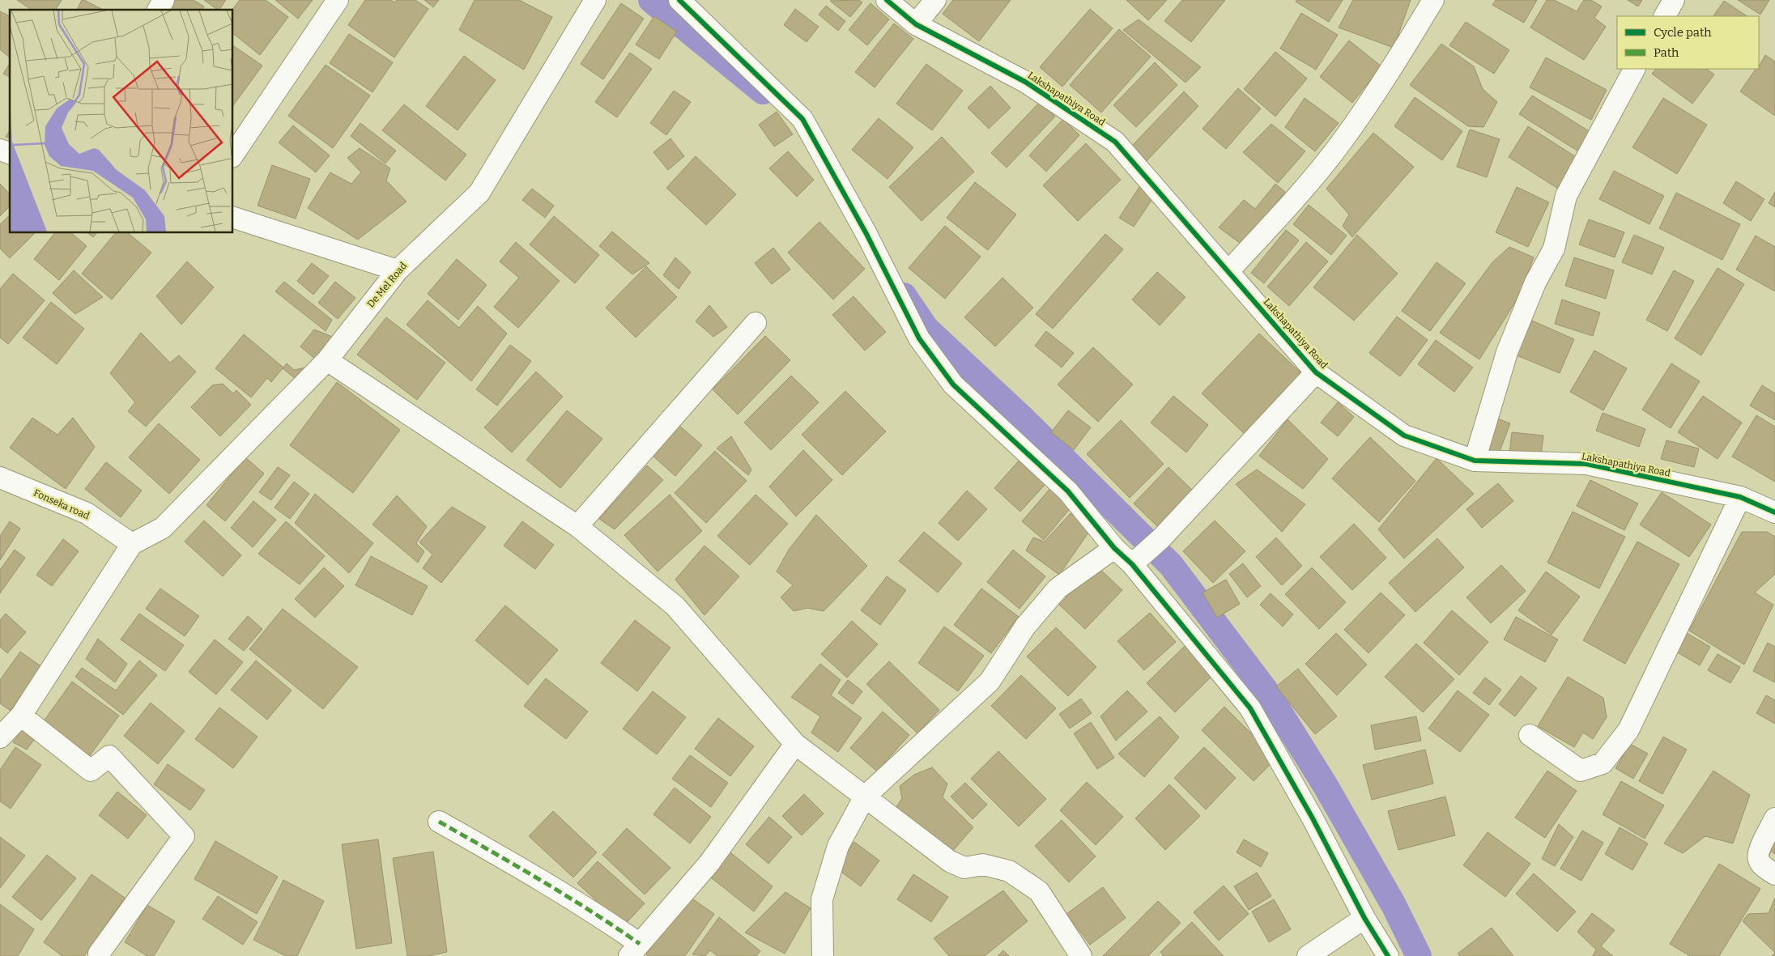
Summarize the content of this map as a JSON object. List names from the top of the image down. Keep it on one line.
{"streets":{"street":["Lakshapathiya Road","De Mel Road","Fonseka road"]},"crossings":[["De Mel Road","Fonseka road"]],"legend":["Cycle path","Path"]}
